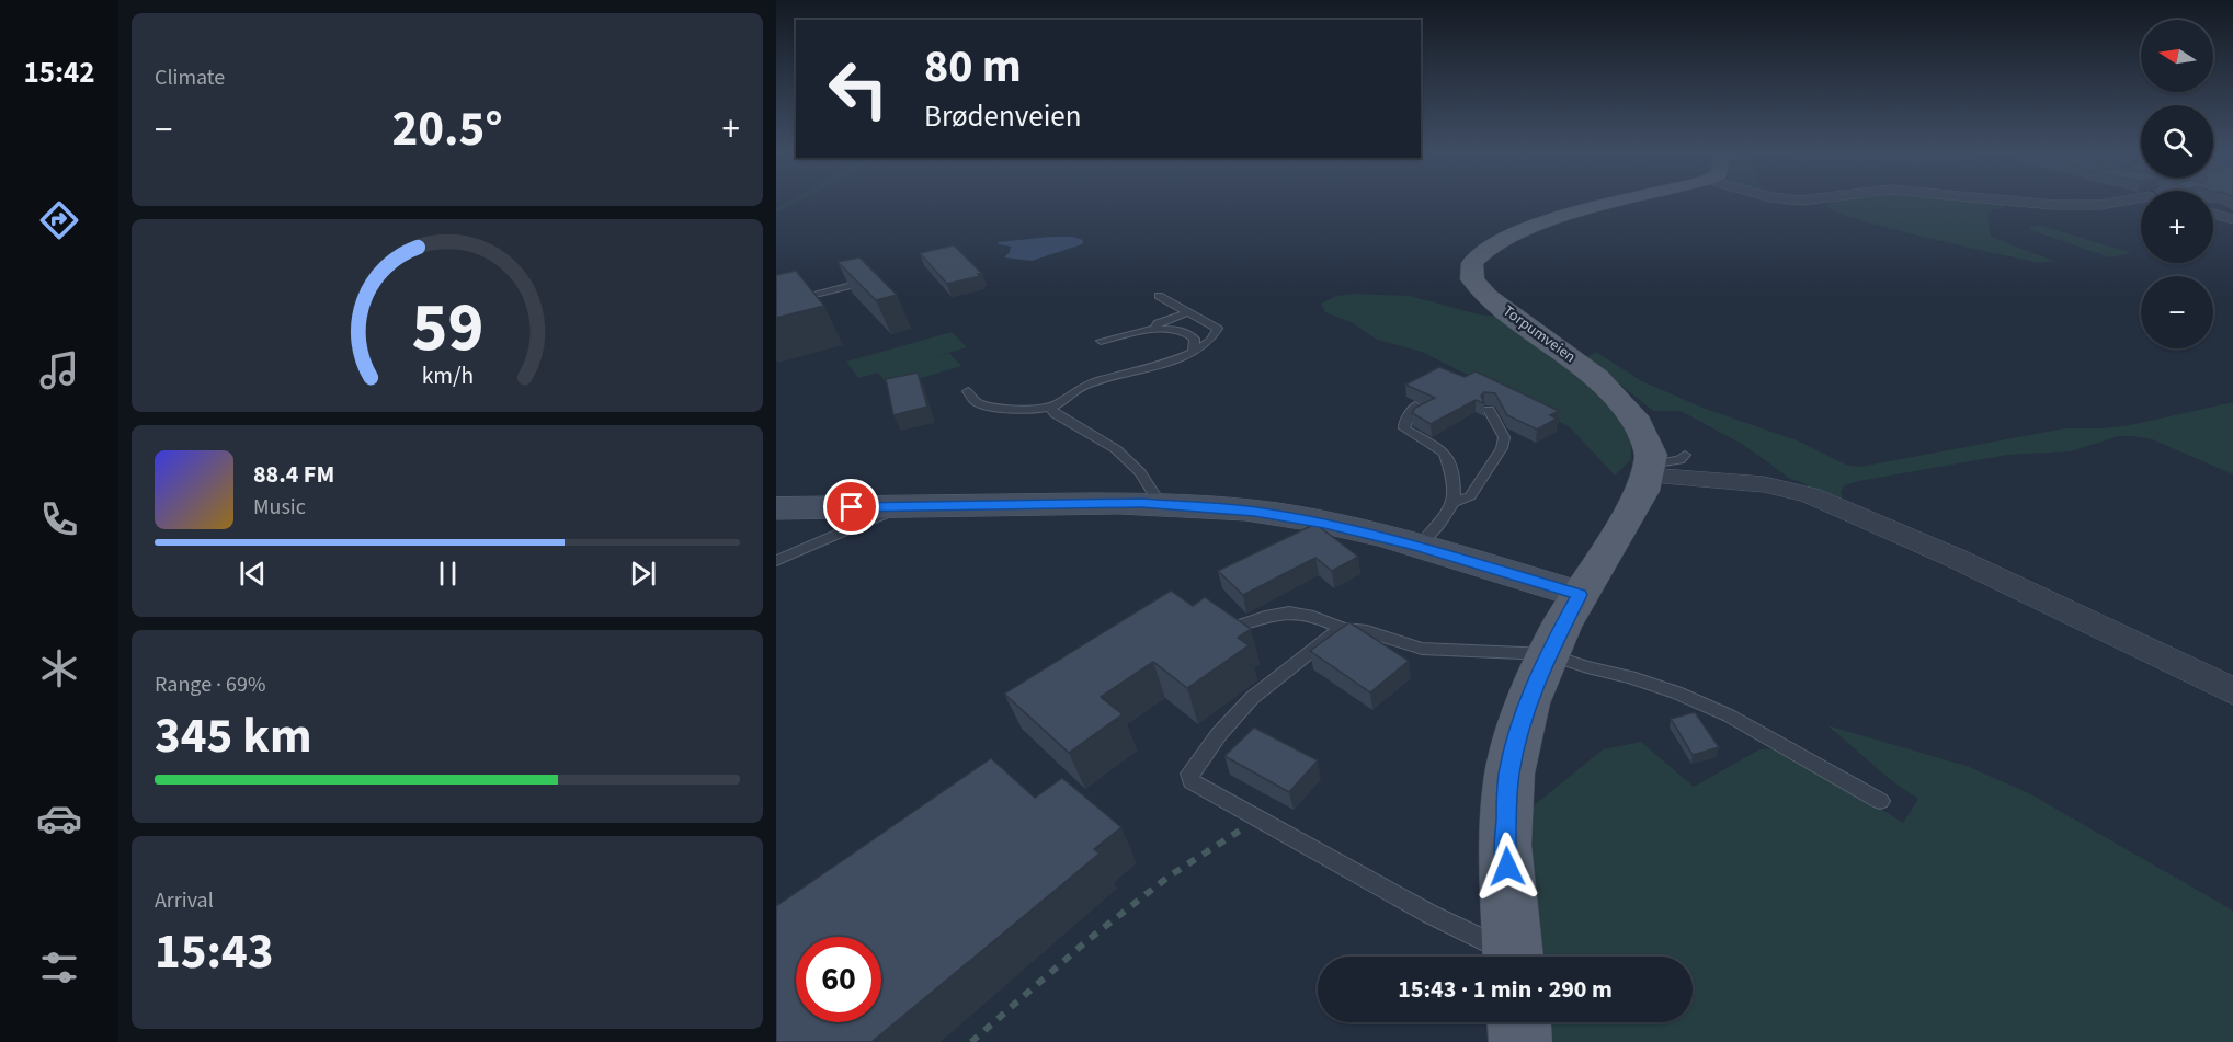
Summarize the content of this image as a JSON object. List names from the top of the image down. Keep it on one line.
{"streets":{"main road":["Torpumveien"]},"north":"left","page":{"tabs":"15:42","tile":["Climate",["Range · 69%","345 km"],["Arrival","15:43"]],"map_buttons":["+","−"],"turn":["80 m","Brødenveien"],"heat":["−","20.5°","+"],"song":["88.4 FM","Music"],"limit":"60","trip":"15:43 · 1 min · 290 m","gauge":["59","km/h"]}}
